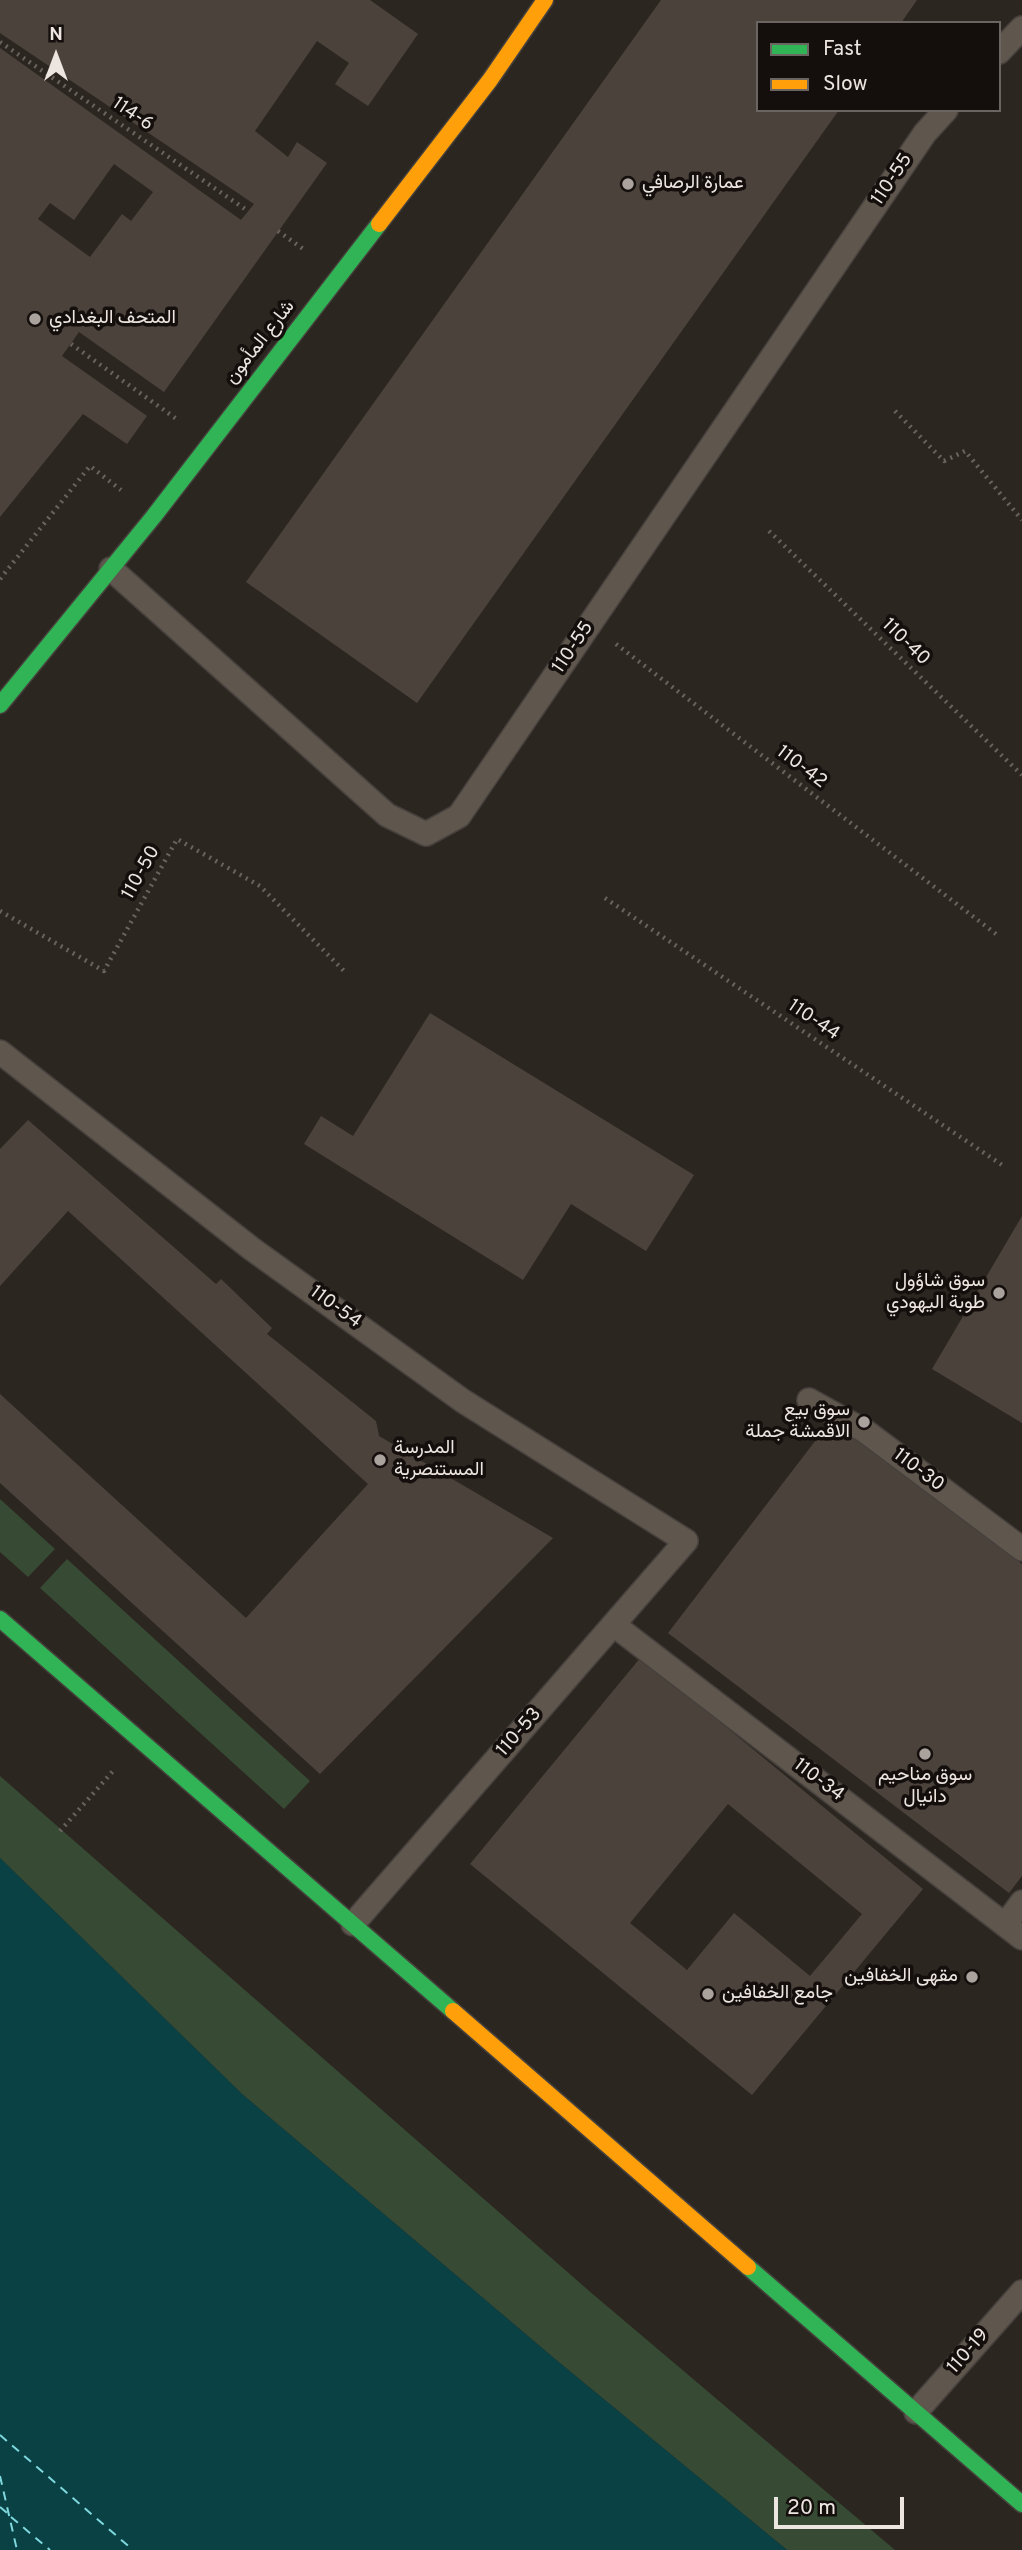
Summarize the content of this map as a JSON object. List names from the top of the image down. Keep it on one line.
{"streets":{"street":["شارع المأمون"],"lane":["110-55","110-54","110-30","110-53","110-34","110-19"],"path":["114-6","110-40","110-42","110-50","110-44"]},"crossings":[["110-55","شارع المأمون"],["110-55","110-42"],["110-54","110-53"],["110-53","110-34"]],"places":["عمارة الرصافي","المتحف البغدادي","سوق شاؤول طوبة اليهودي","سوق بيع الاقمشة جملة","المدرسة المستنصرية","سوق مناحيم دانيال","مقهى الخفافين","جامع الخفافين"],"legend":["Fast","Slow"],"scale_bar":"20 m","north":"top"}
